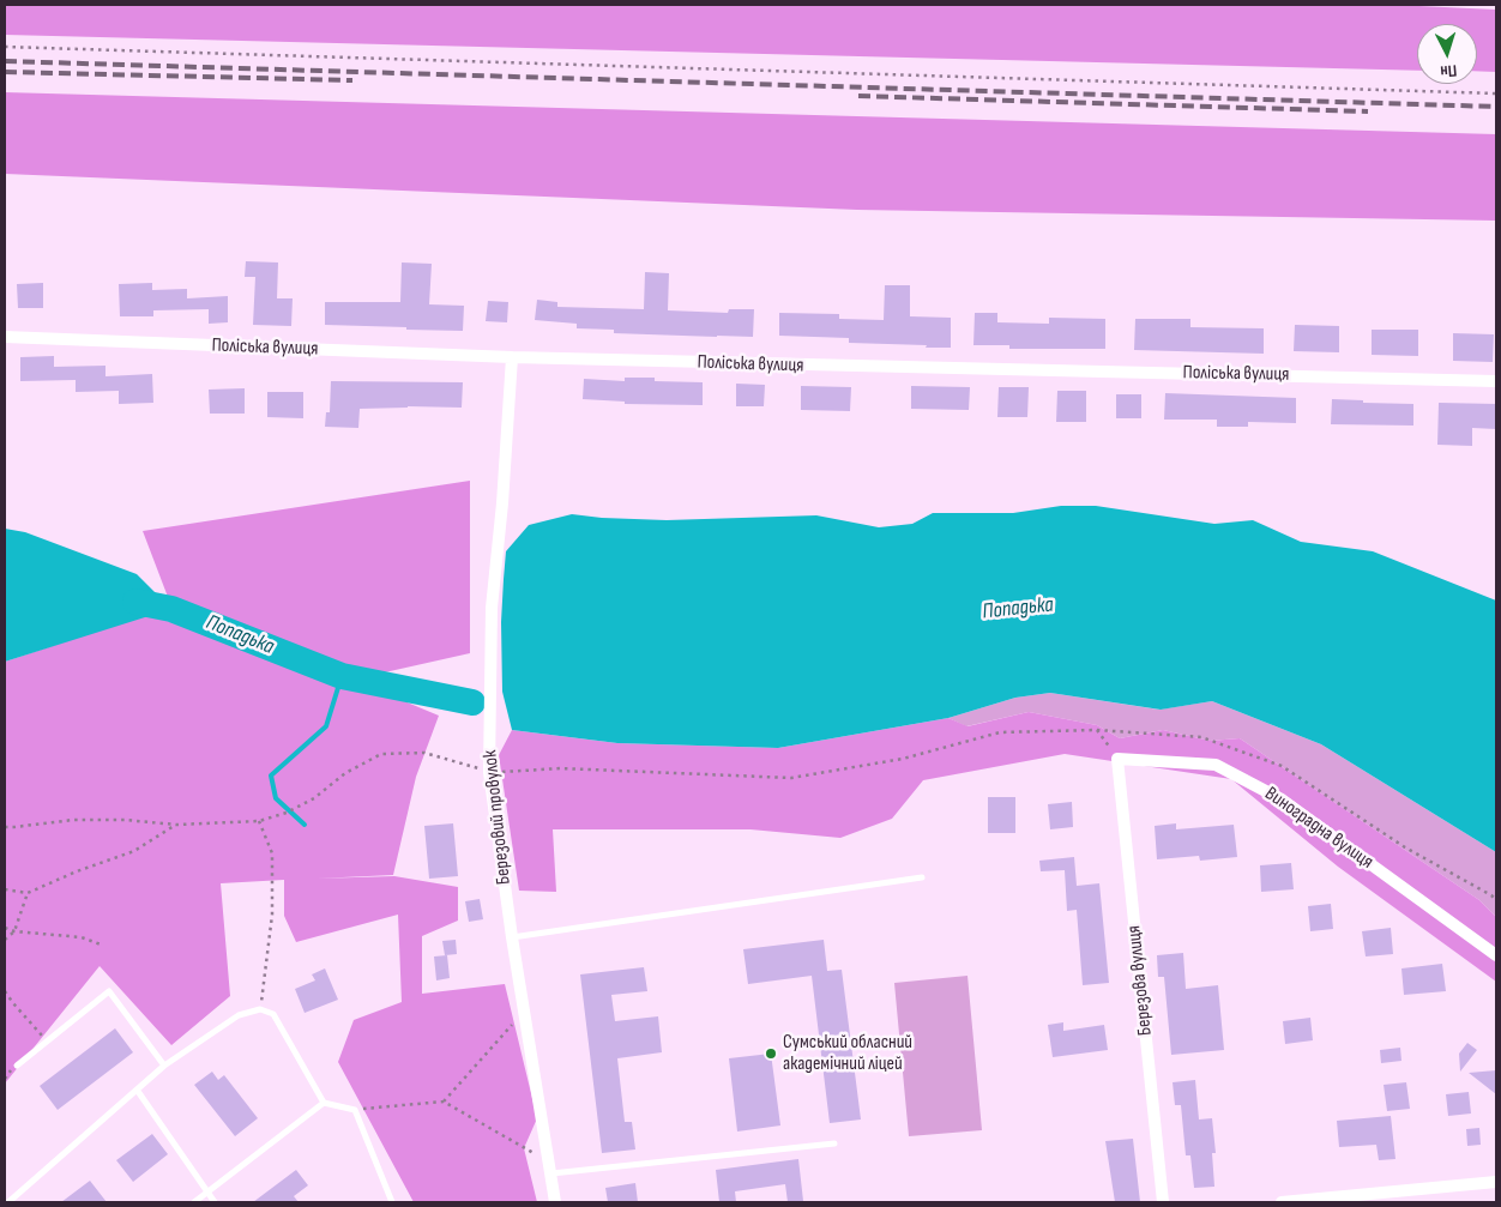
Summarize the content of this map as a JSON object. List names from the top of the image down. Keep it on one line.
{"streets":{"street":["Поліська вулиця","Березовий провулок","Виноградна вулиця","Березова вулиця"]},"crossings":[["Поліська вулиця","Березовий провулок"],["Виноградна вулиця","Березова вулиця"]],"water":["Попадька"],"places":["Сумський обласний академічний ліцей"],"north":"bottom"}
